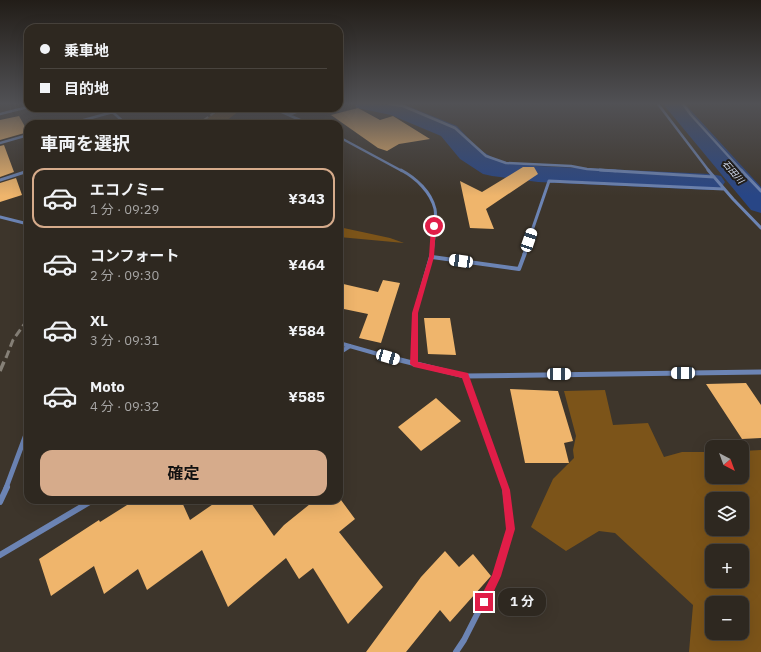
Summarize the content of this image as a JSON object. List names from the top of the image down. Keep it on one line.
{"water":["石田川"],"north":"bottom right","page":{"banner":["乗車地","目的地"],"heading":"車両を選択","list":[{"name":"エコノミー","note":"1 分 · 09:29","value":"¥343"},{"name":"コンフォート","note":"2 分 · 09:30","value":"¥464"},{"name":"XL","note":"3 分 · 09:31","value":"¥584"},{"name":"Moto","note":"4 分 · 09:32","value":"¥585"}],"map_buttons":["+","−"],"buttons":"確定","bubble":"1 分"}}
